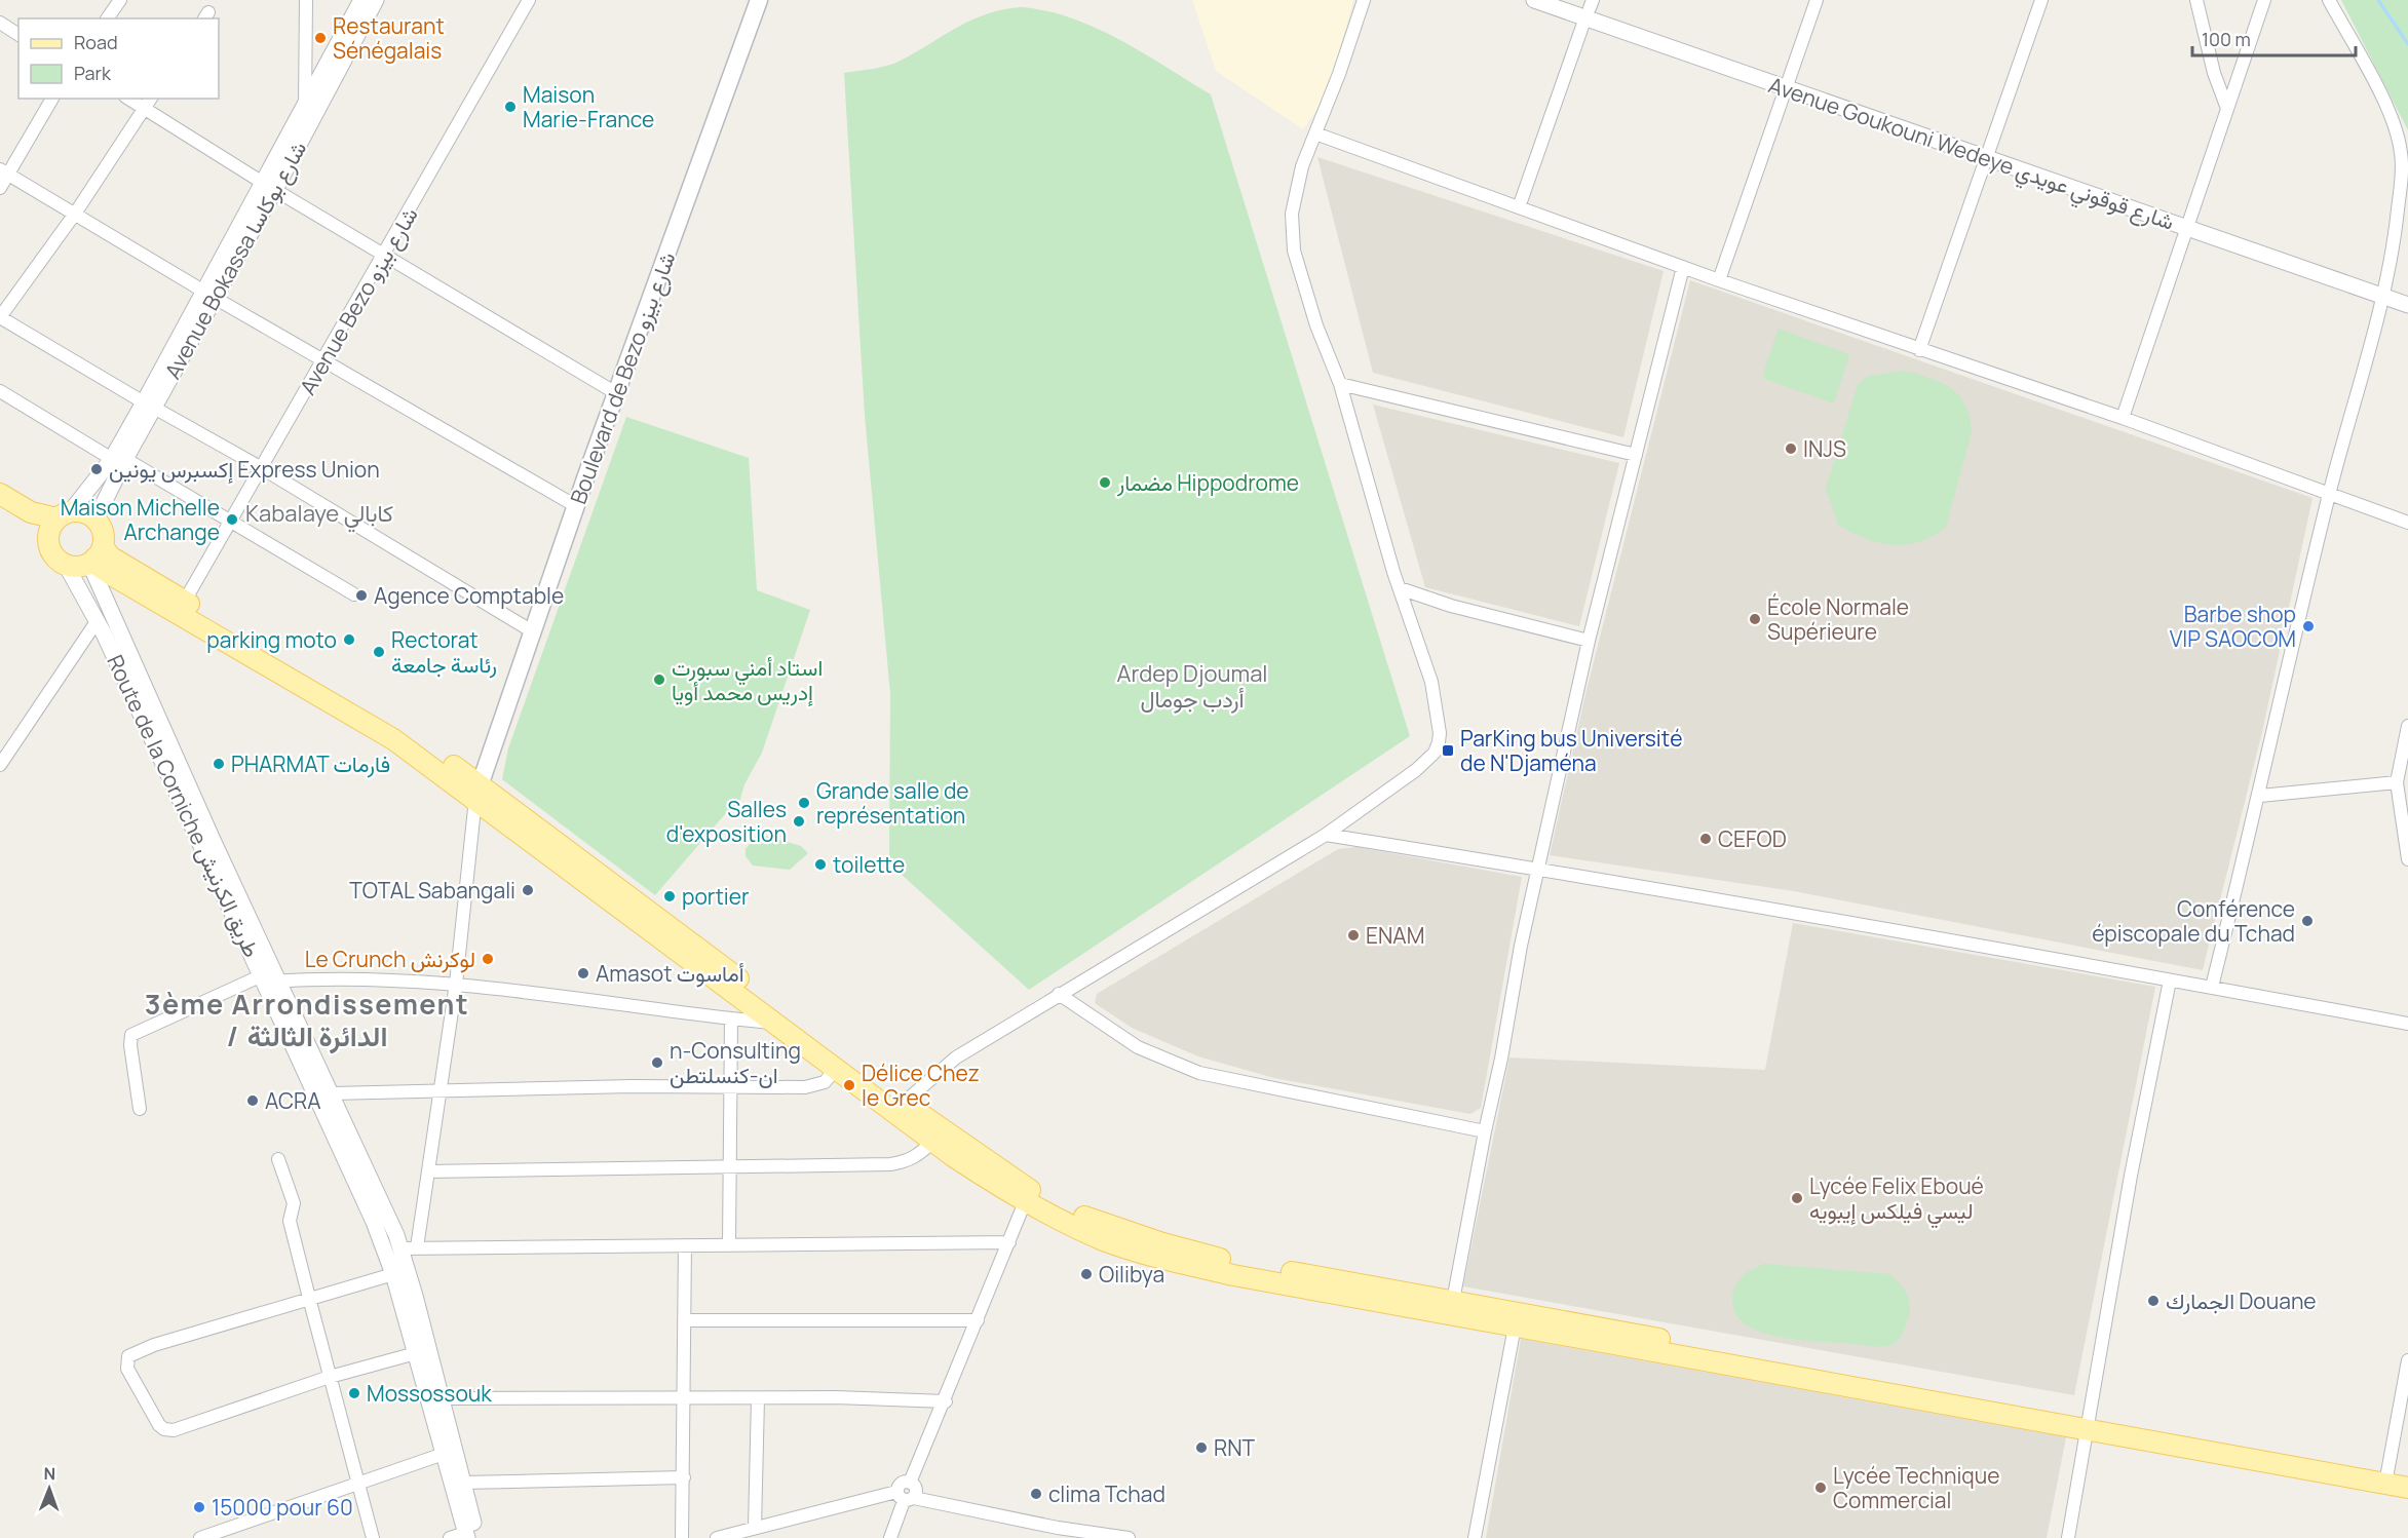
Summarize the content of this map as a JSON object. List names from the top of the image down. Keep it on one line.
{"streets":{"main road":["Boulevard de Bezo شارع بيزو"],"street":["Avenue Goukouni Wedeye شارع قوقوني عويدي","Avenue Bokassa شارع بوكاسا","Avenue Bezo شارع بيزو","Route de la Corniche طريق الكرنيش"]},"crossings":[["Avenue Bokassa شارع بوكاسا","Route de la Corniche طريق الكرنيش"]],"districts":["Kabalaye كابالي","Ardep Djoumal أردب جومال","3ème Arrondissement / الدائرة الثالثة"],"places":{"other":["Restaurant Sénégalais","Maison Marie-France","INJS","إكسبرس يونين Express Union","مضمار Hippodrome","Maison Michelle Archange","Agence Comptable","École Normale Supérieure","Barbe shop VIP SAOCOM","parking moto","Rectorat رئاسة جامعة","استاد أمني سبورت إدريس محمد أويا","PHARMAT فارمات","Grande salle de représentation","Salles d'exposition","CEFOD","toilette","TOTAL Sabangali","portier","Conférence épiscopale du Tchad","ENAM","Le Crunch لوكرنش","Amasot أماسوت","n-Consulting ان-كنسلتطن","Délice Chez le Grec","ACRA","Lycée Felix Eboué ليسي فيلكس إيبويه","Oilibya","الجمارك Douane","Mossossouk","RNT","Lycée Technique Commercial","clima Tchad","15000 pour 60"],"transit":["ParKing bus Université de N'Djaména"]},"legend":["Road","Park"],"scale_bar":"100 m","north":"top"}
